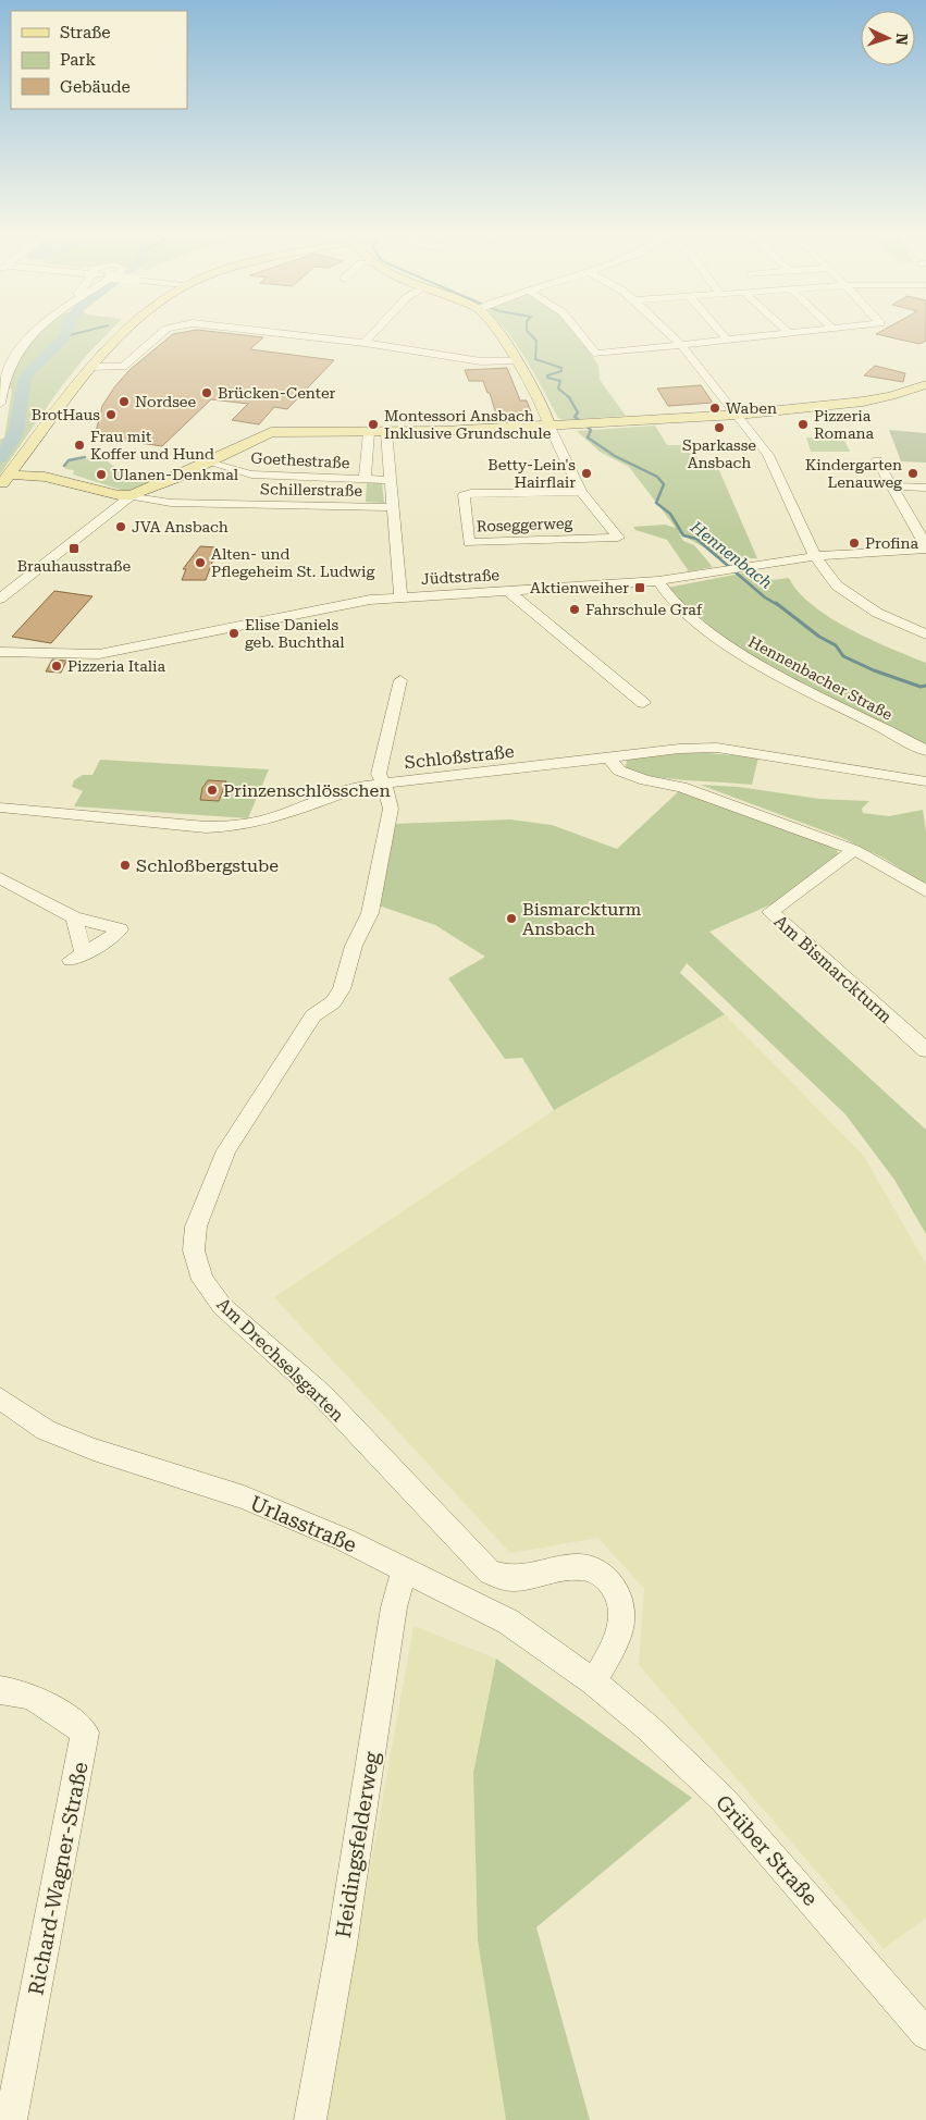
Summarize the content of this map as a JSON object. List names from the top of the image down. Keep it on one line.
{"streets":{"street":["Goethestraße","Schillerstraße","Roseggerweg","Jüdtstraße","Hennenbacher Straße","Schloßstraße","Am Bismarckturm","Am Drechselsgarten","Urlasstraße","Heidingsfelderweg","Grüber Straße","Richard-Wagner-Straße"]},"crossings":[["Jüdtstraße","Hennenbacher Straße"],["Schloßstraße","Am Drechselsgarten"],["Am Drechselsgarten","Urlasstraße"],["Am Drechselsgarten","Grüber Straße"],["Urlasstraße","Heidingsfelderweg"],["Urlasstraße","Grüber Straße"]],"water":["Hennenbach"],"places":{"other":["Brücken-Center","Nordsee","Waben","BrotHaus","Montessori Ansbach Inklusive Grundschule","Pizzeria Romana","Sparkasse Ansbach","Frau mit Koffer und Hund","Betty-Lein's Hairflair","Kindergarten Lenauweg","Ulanen-Denkmal","JVA Ansbach","Profina","Alten- und Pflegeheim St. Ludwig","Fahrschule Graf","Elise Daniels geb. Buchthal","Pizzeria Italia","Prinzenschlösschen","Schloßbergstube","Bismarckturm Ansbach"],"transit":["Brauhausstraße","Aktienweiher"]},"legend":["Straße","Park","Gebäude"],"north":"right"}
